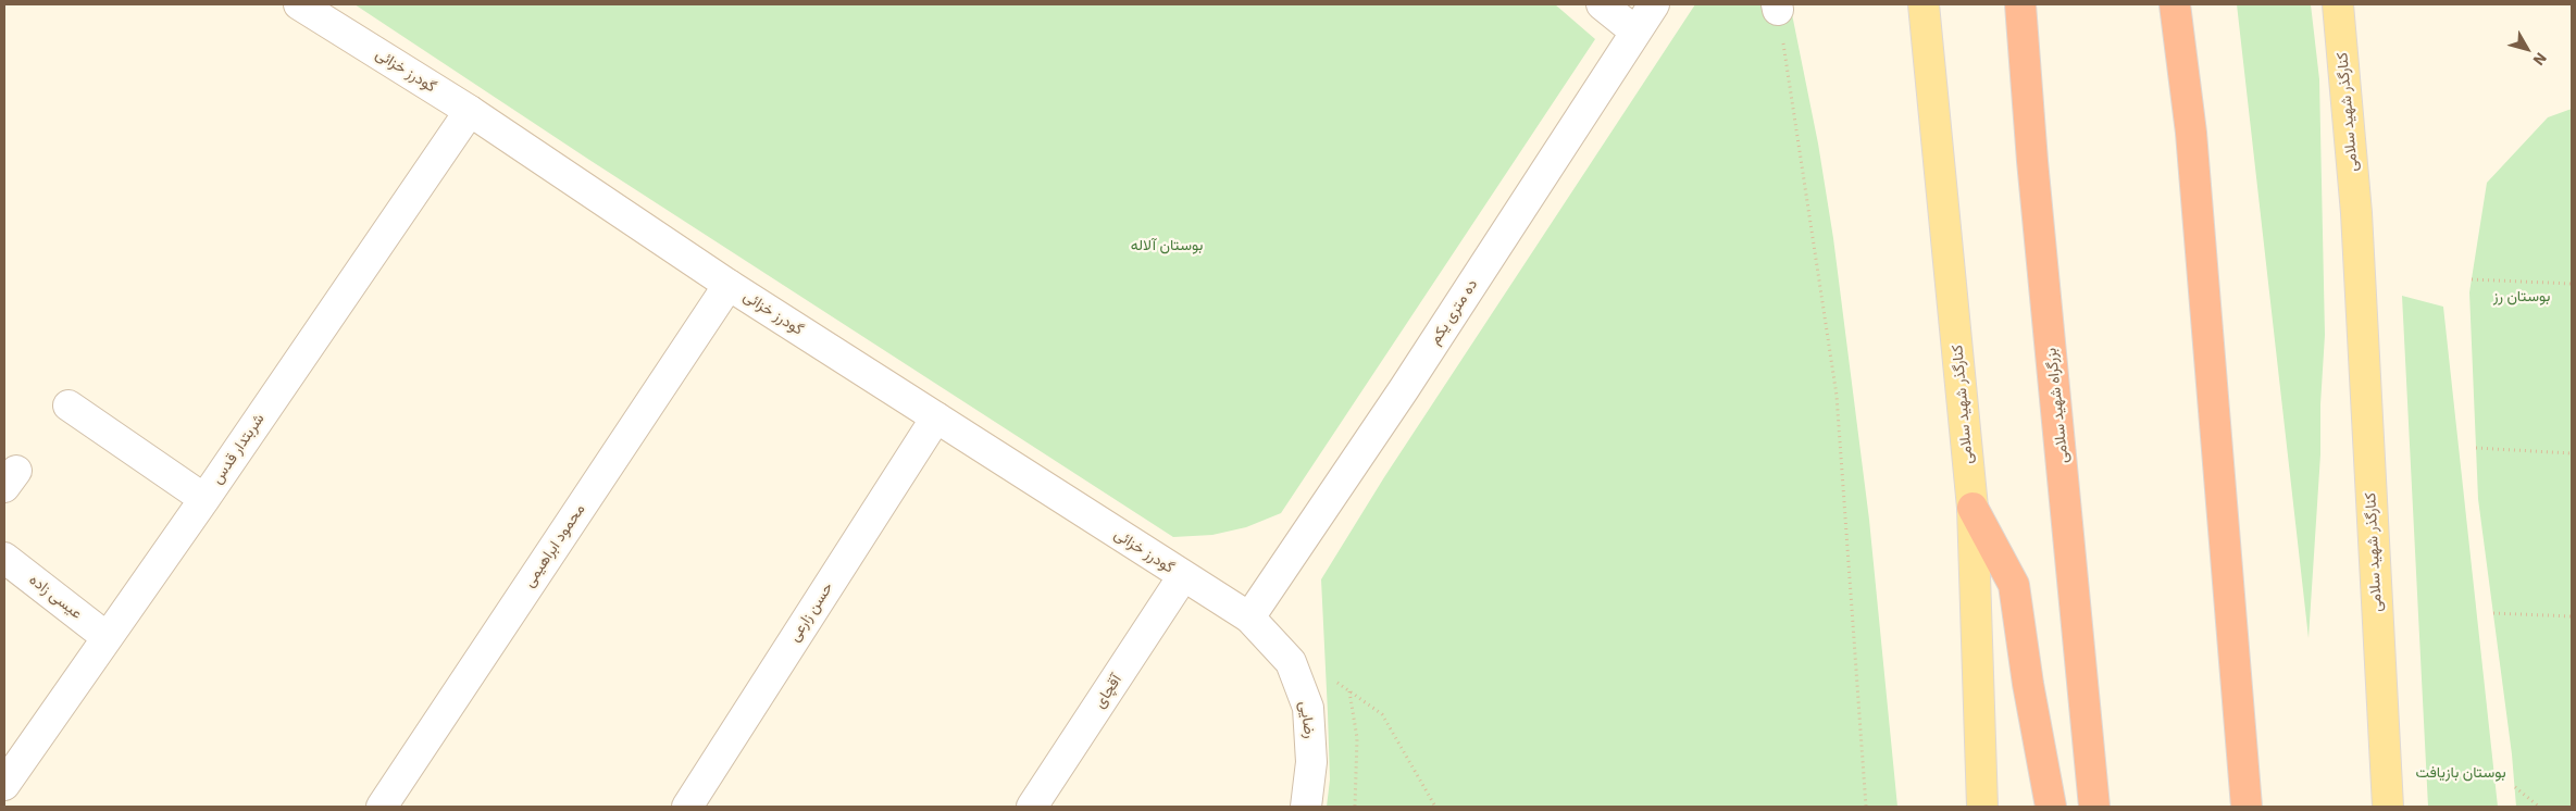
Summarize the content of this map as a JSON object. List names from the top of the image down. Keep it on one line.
{"streets":{"highway":["بزرگراه شهید سلامی"],"main road":["کنارگذر شهید سلامی"],"street":["گودرز خزائی","ده متری یکم","شربتدار قدس","محمود ابراهیمی","عيسی زاده","حسن زارعی","آقچای","رضایی"]},"crossings":[["گودرز خزائی","ده متری یکم"],["گودرز خزائی","شربتدار قدس"],["گودرز خزائی","محمود ابراهیمی"],["گودرز خزائی","حسن زارعی"],["گودرز خزائی","آقچای"],["گودرز خزائی","رضایی"],["ده متری یکم","رضایی"],["شربتدار قدس","عيسی زاده"]],"parks":["بوستان آلاله","بوستان رز","بوستان بازیافت"],"north":"bottom right"}
